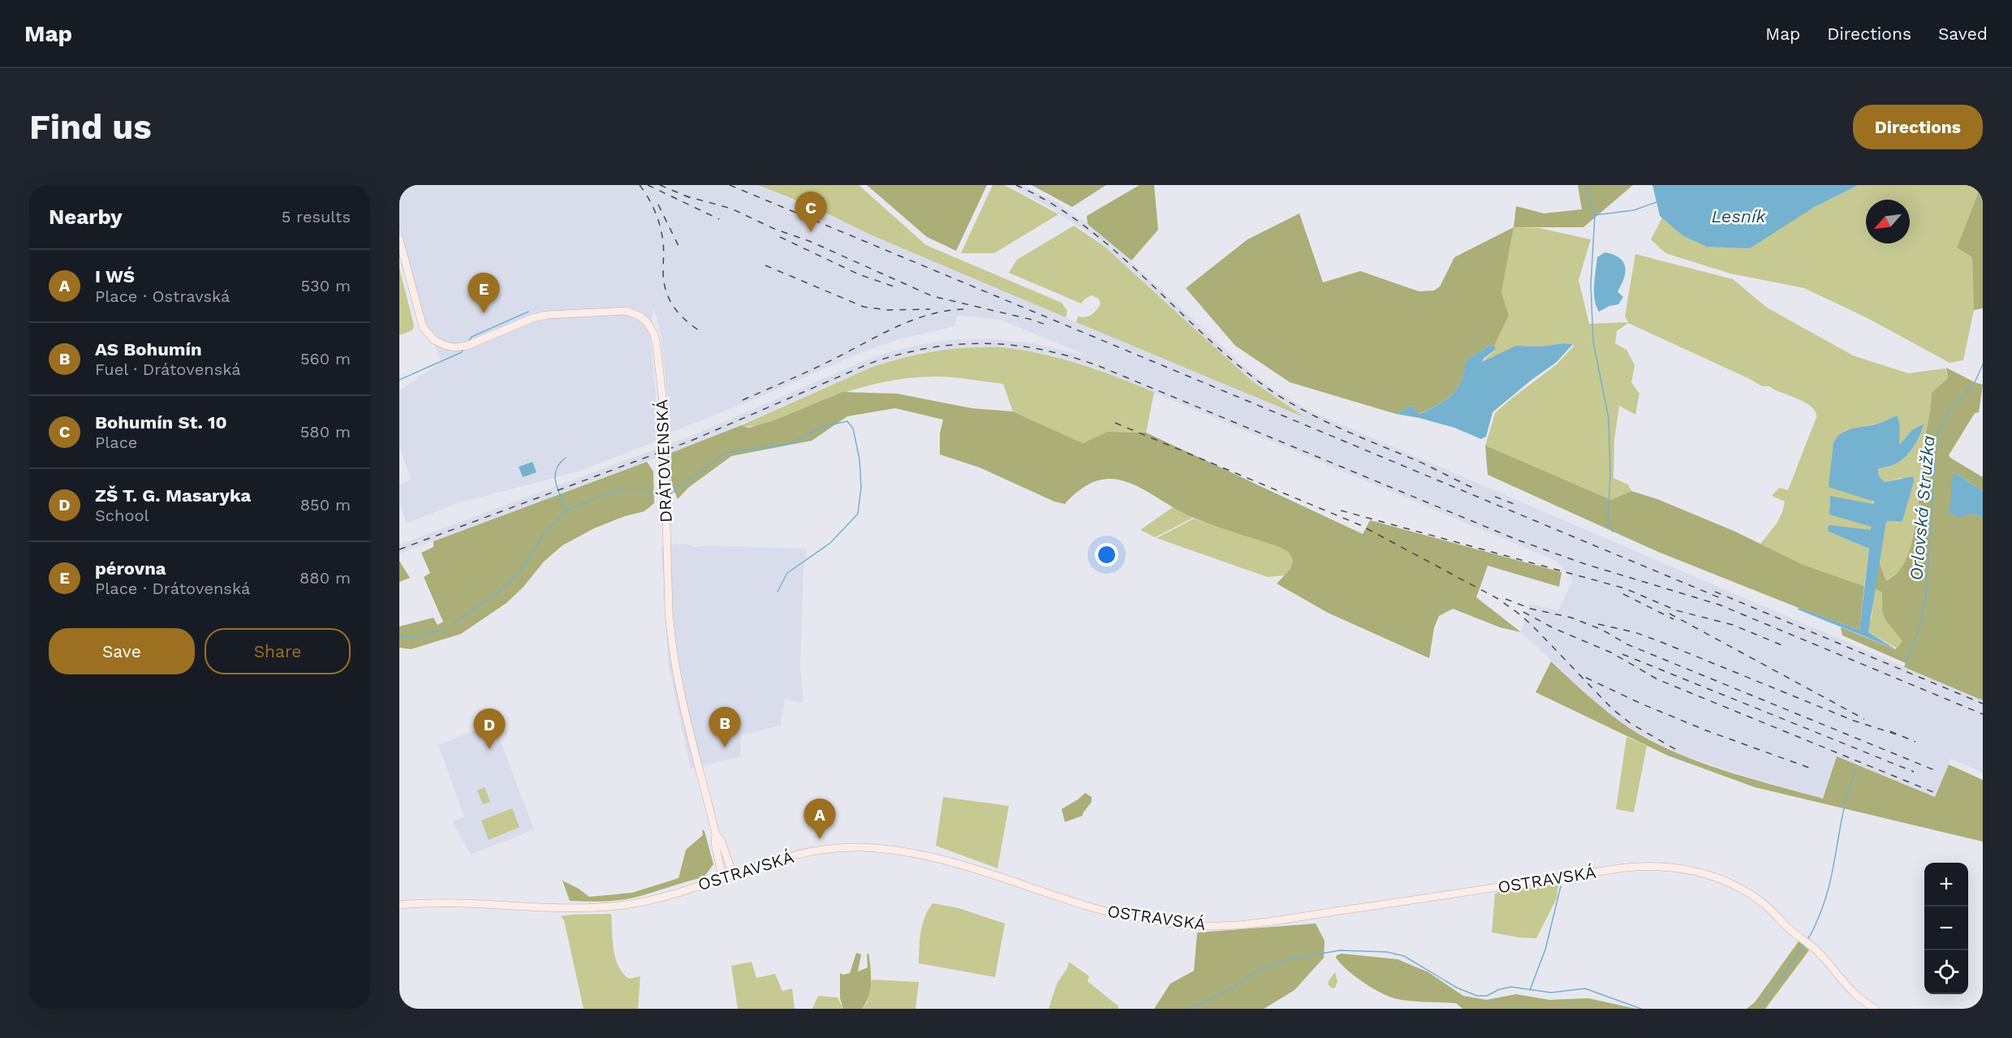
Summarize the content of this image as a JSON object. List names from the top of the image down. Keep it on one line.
{"streets":{"main road":["DRÁTOVENSKÁ","OSTRAVSKÁ"]},"crossings":[["DRÁTOVENSKÁ","OSTRAVSKÁ"]],"water":["Lesník","Orlovská Stružka"],"north":"bottom left","page":{"header":"Map","nav":["Map","Directions","Saved"],"buttons":["Directions",["Save","Share"]],"title":"Find us","heading":["Nearby","5 results"],"pins":["C","E","B","D","A"],"list":[{"mark":"A","name":"I WŚ","note":"Place · Ostravská","value":"530 m"},{"mark":"B","name":"AS Bohumín","note":"Fuel · Drátovenská","value":"560 m"},{"mark":"C","name":"Bohumín St. 10","note":"Place","value":"580 m"},{"mark":"D","name":"ZŠ T. G. Masaryka","note":"School","value":"850 m"},{"mark":"E","name":"pérovna","note":"Place · Drátovenská","value":"880 m"}],"map_buttons":["+","−"]}}
